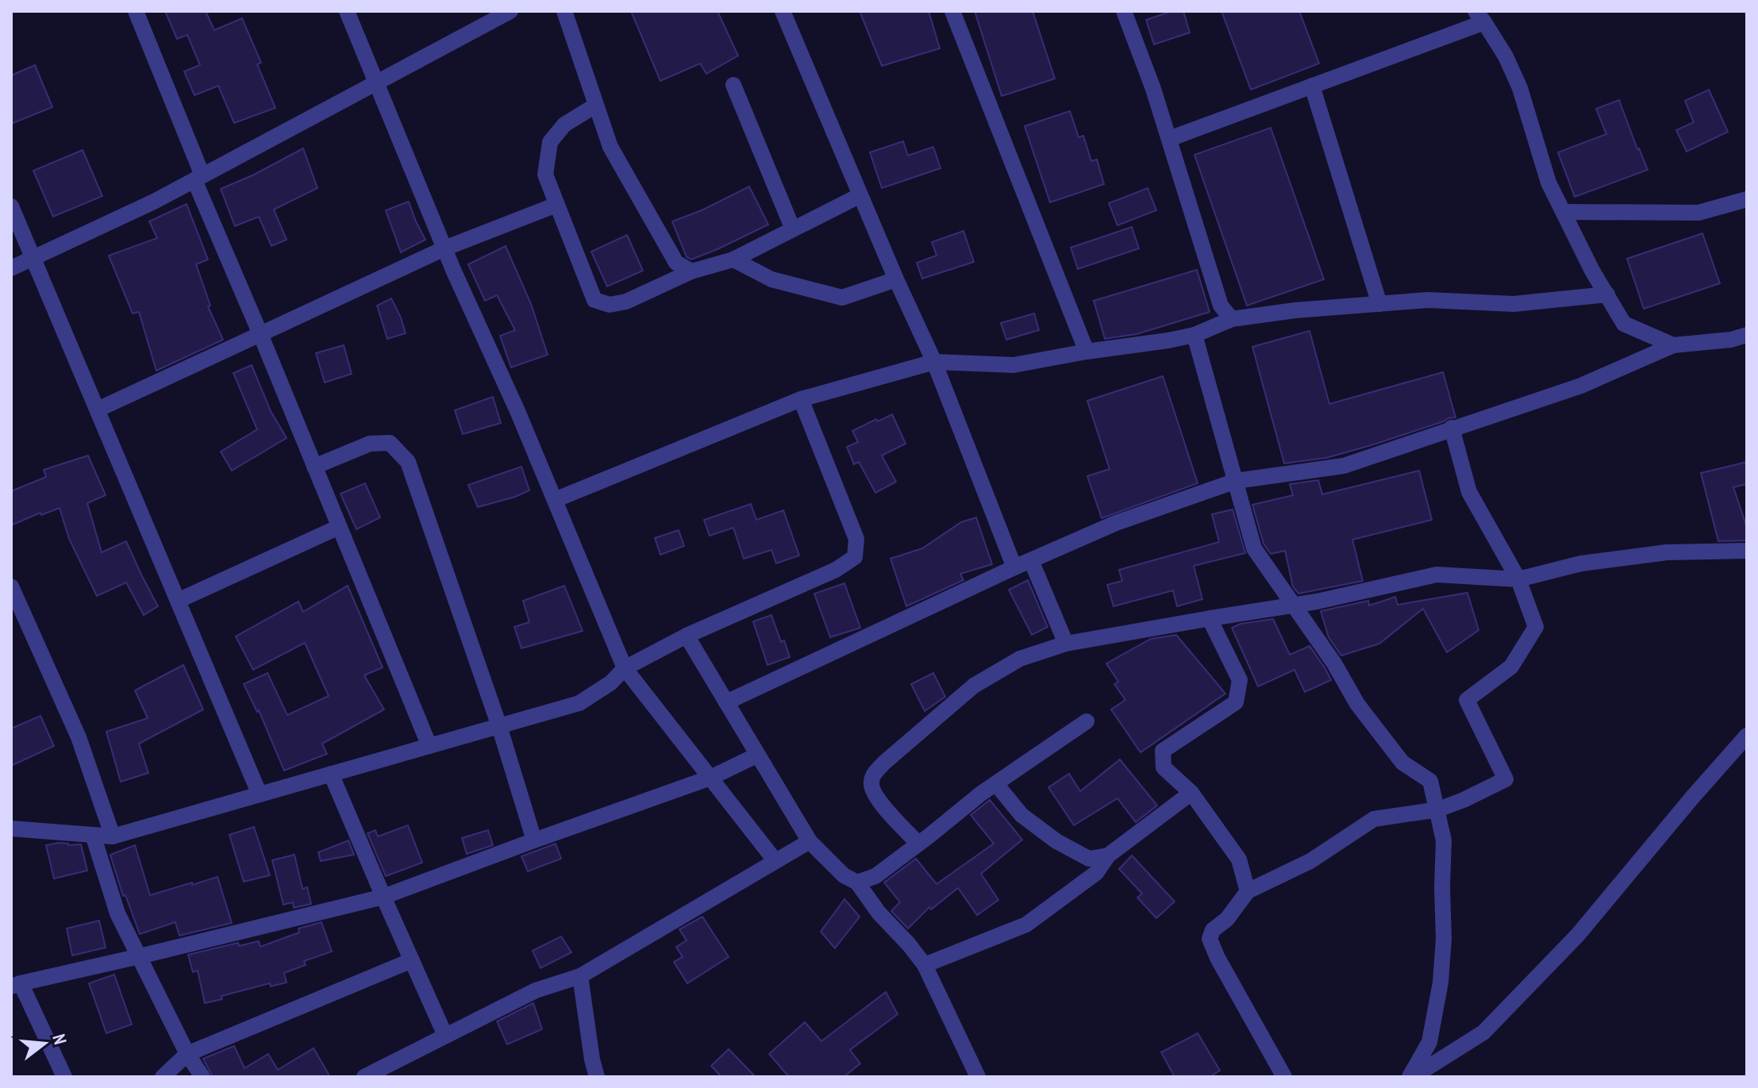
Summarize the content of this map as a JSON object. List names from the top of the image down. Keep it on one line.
{"north":"right"}
